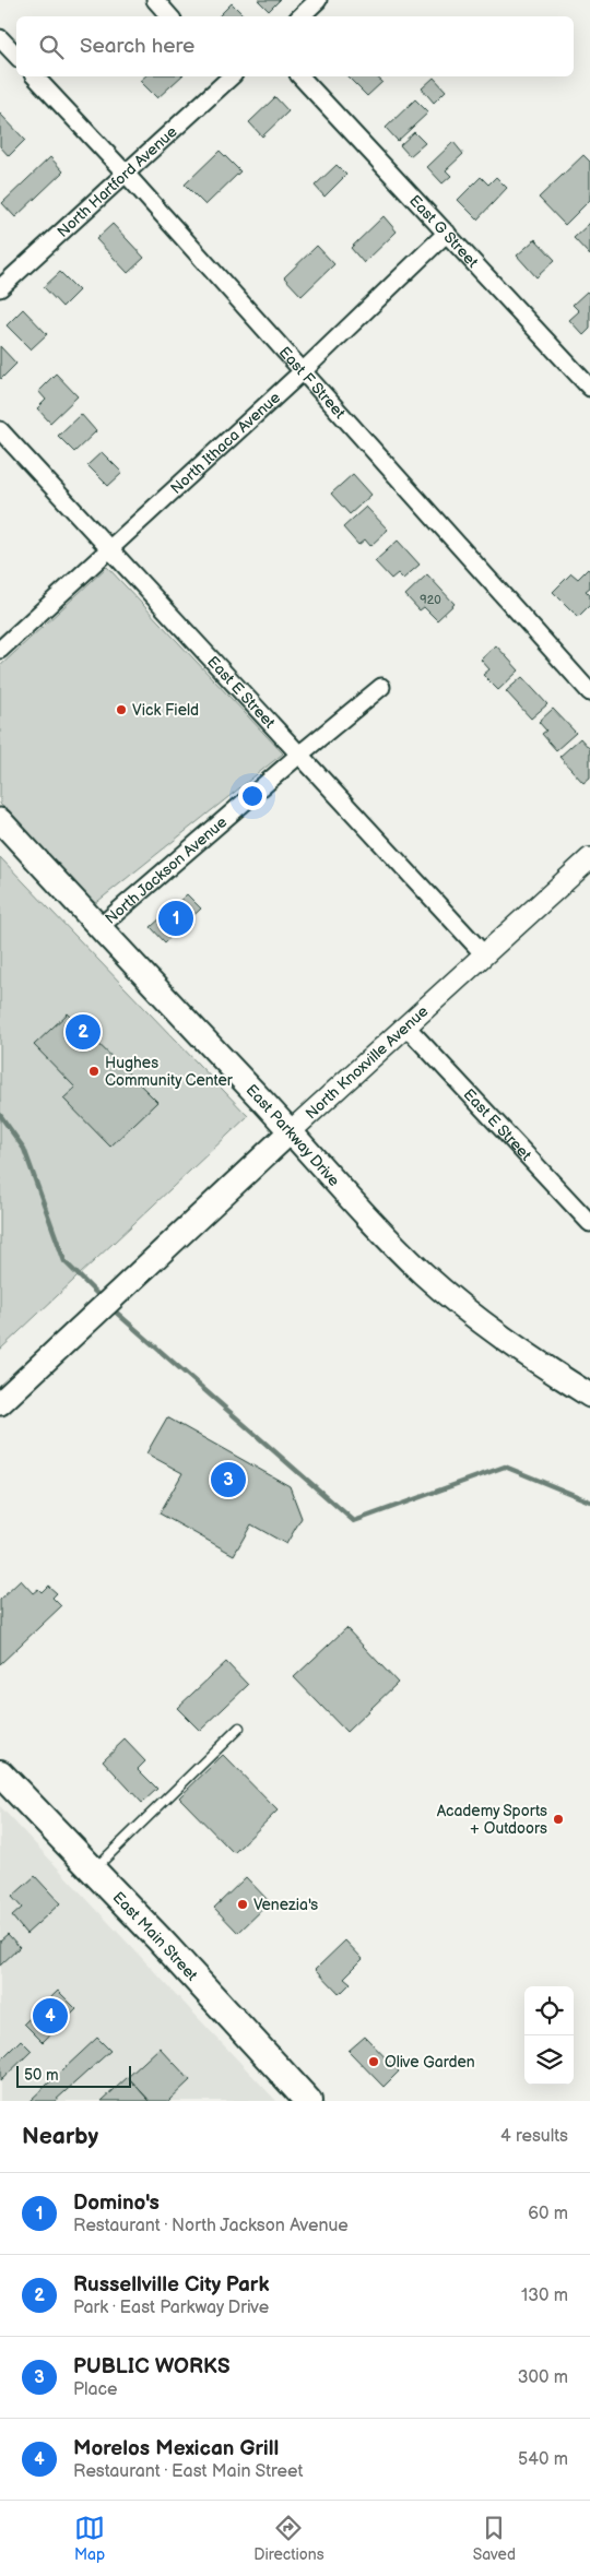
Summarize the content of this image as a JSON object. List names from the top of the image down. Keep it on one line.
{"streets":{"main road":["North Knoxville Avenue","East Parkway Drive","East Main Street"],"street":["North Hartford Avenue","East G Street","East F Street","North Ithaca Avenue","East E Street","North Jackson Avenue"]},"crossings":[["North Hartford Avenue","East F Street"],["East G Street","North Ithaca Avenue"],["East F Street","North Ithaca Avenue"],["North Ithaca Avenue","East E Street"],["East E Street","North Jackson Avenue"],["East E Street","North Knoxville Avenue"],["North Jackson Avenue","East Parkway Drive"],["North Knoxville Avenue","East Parkway Drive"]],"places":["Vick Field","Hughes Community Center","Academy Sports + Outdoors","Venezia's","Olive Garden"],"house_numbers":["920"],"scale_bar":"50 m","page":{"search":"Search here","pins":["1","2","3","4"],"scale":"50 m","heading":["Nearby","4 results"],"list":[{"mark":"1","name":"Domino's","note":"Restaurant · North Jackson Avenue","value":"60 m"},{"mark":"2","name":"Russellville City Park","note":"Park · East Parkway Drive","value":"130 m"},{"mark":"3","name":"PUBLIC WORKS","note":"Place","value":"300 m"},{"mark":"4","name":"Morelos Mexican Grill","note":"Restaurant · East Main Street","value":"540 m"}],"nav":["Map","Directions","Saved"]}}
